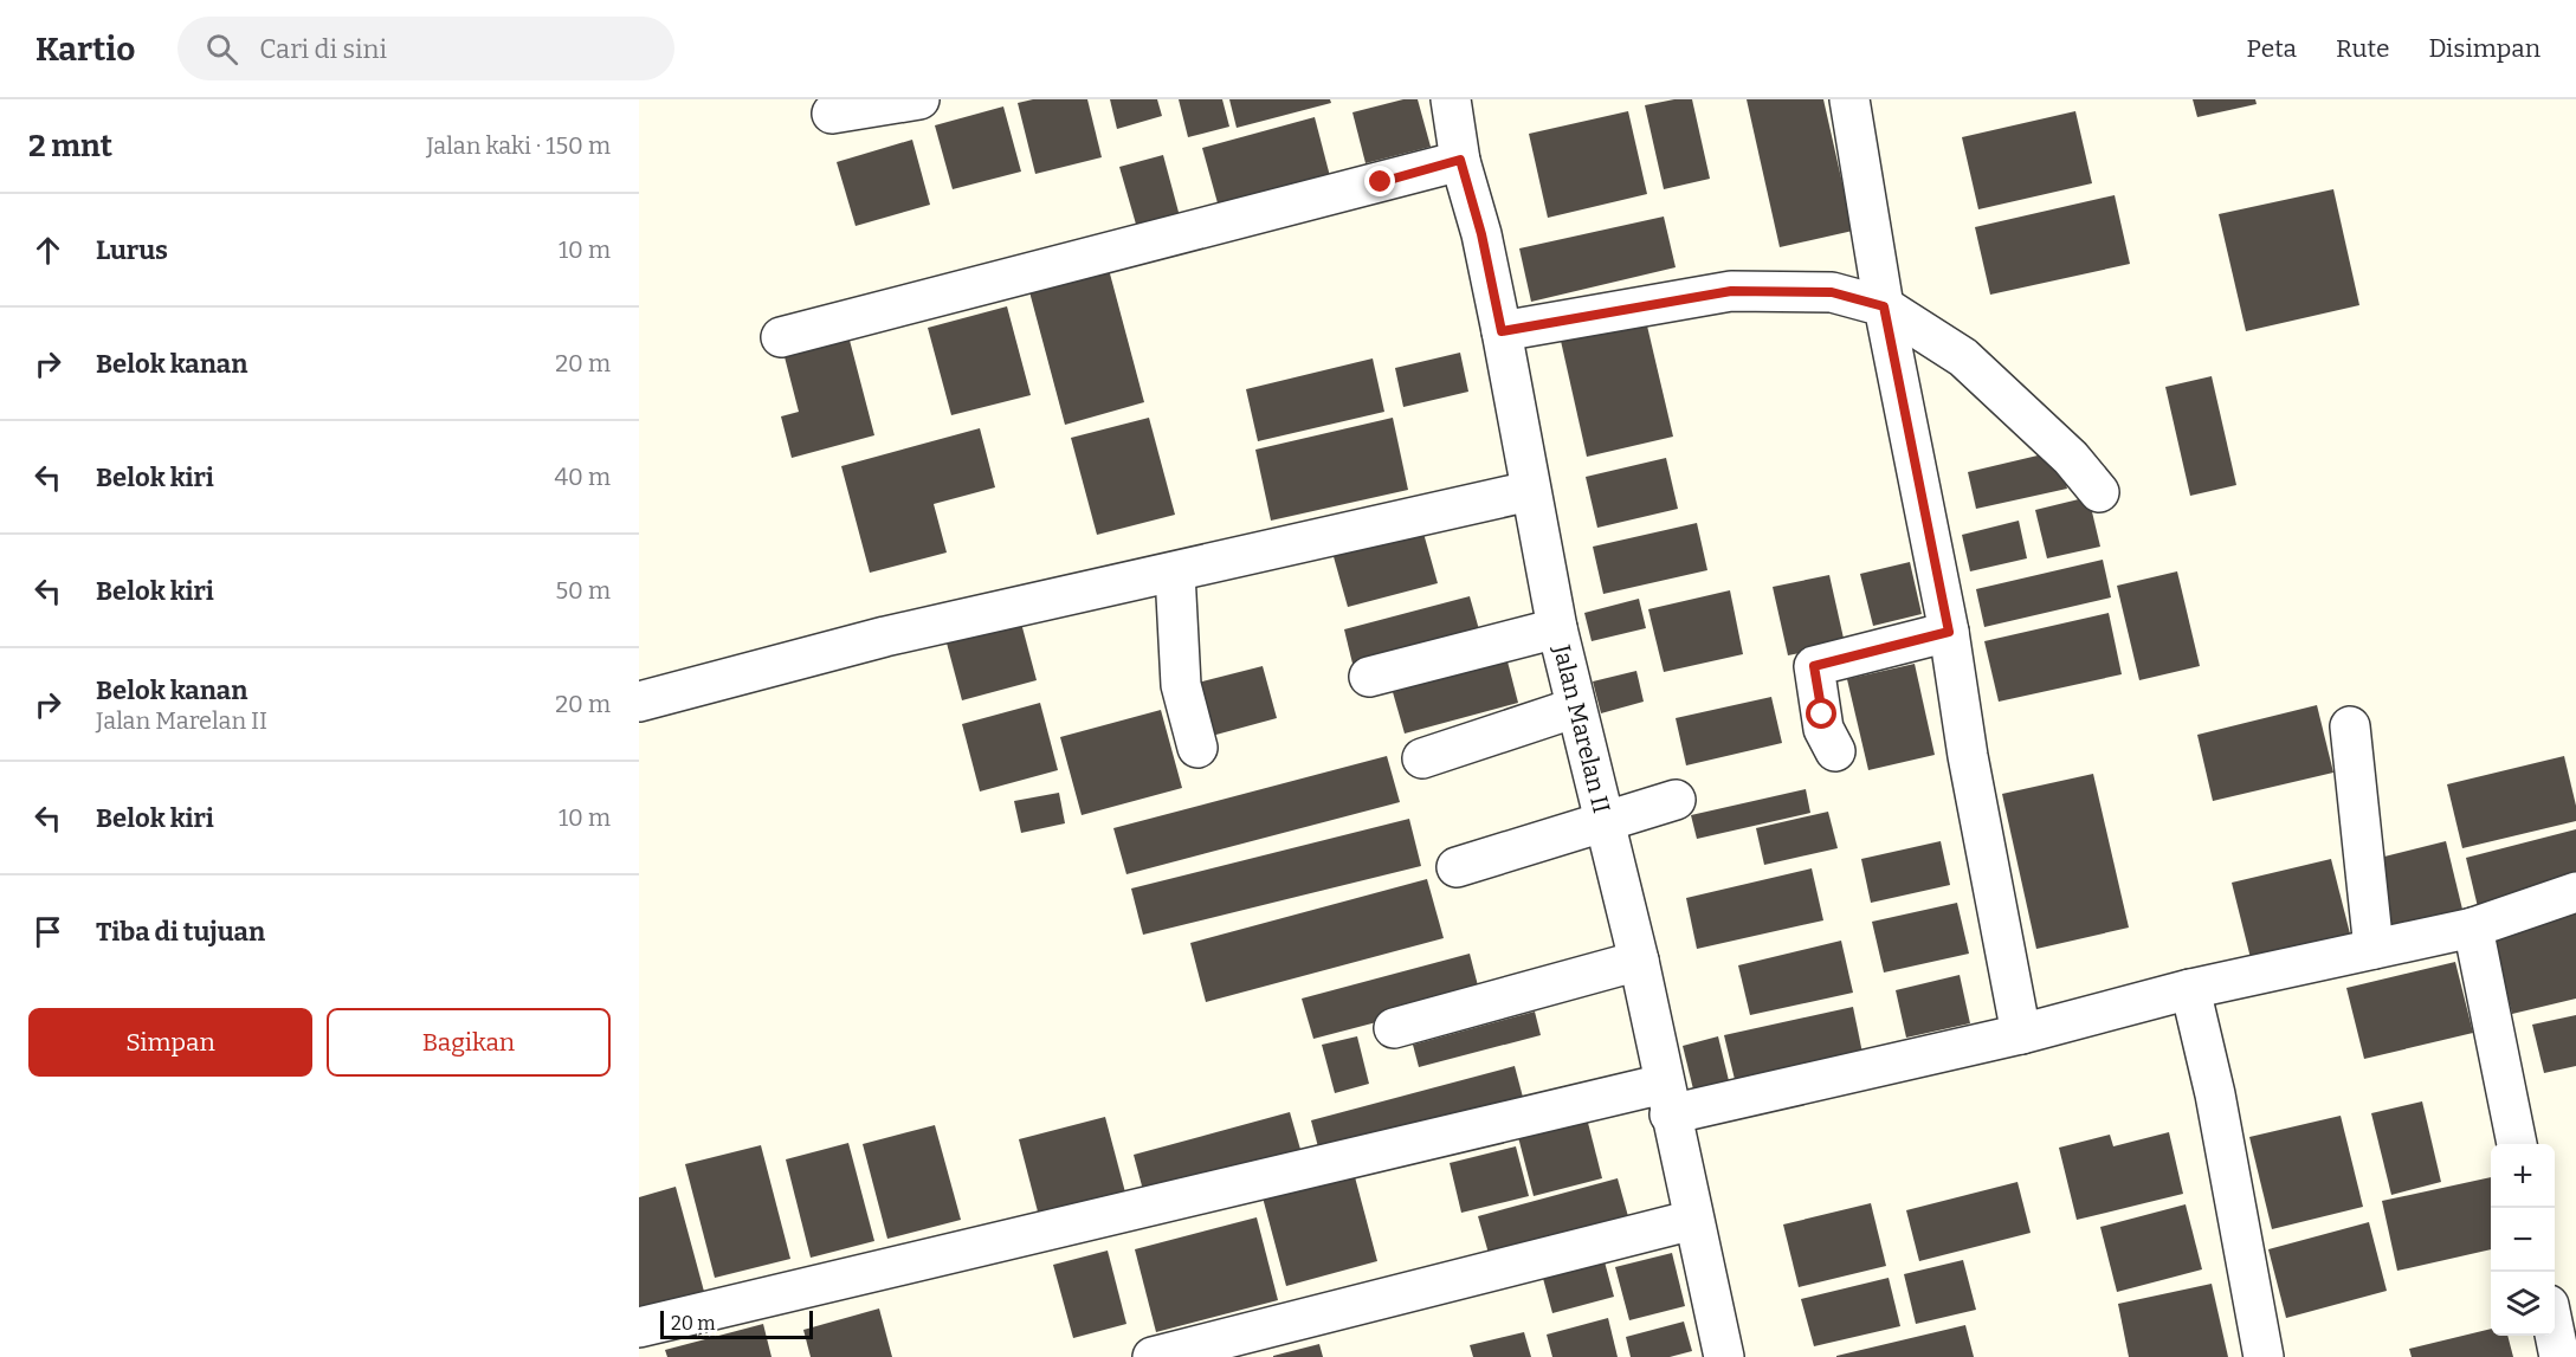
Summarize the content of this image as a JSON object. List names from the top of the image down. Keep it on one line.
{"streets":{"street":["Jalan Marelan II"]},"scale_bar":"20 m","page":{"header":"Kartio","search":"Cari di sini","nav":["Peta","Rute","Disimpan"],"heading":["2 mnt","Jalan kaki · 150 m"],"list":[["Lurus","10 m"],["Belok kanan","20 m"],["Belok kiri","40 m"],["Belok kiri","50 m"],["Belok kanan","Jalan Marelan II","20 m"],["Belok kiri","10 m"],"Tiba di tujuan"],"buttons":["Simpan","Bagikan"],"map_buttons":["+","−"],"scale":"20 m"}}
